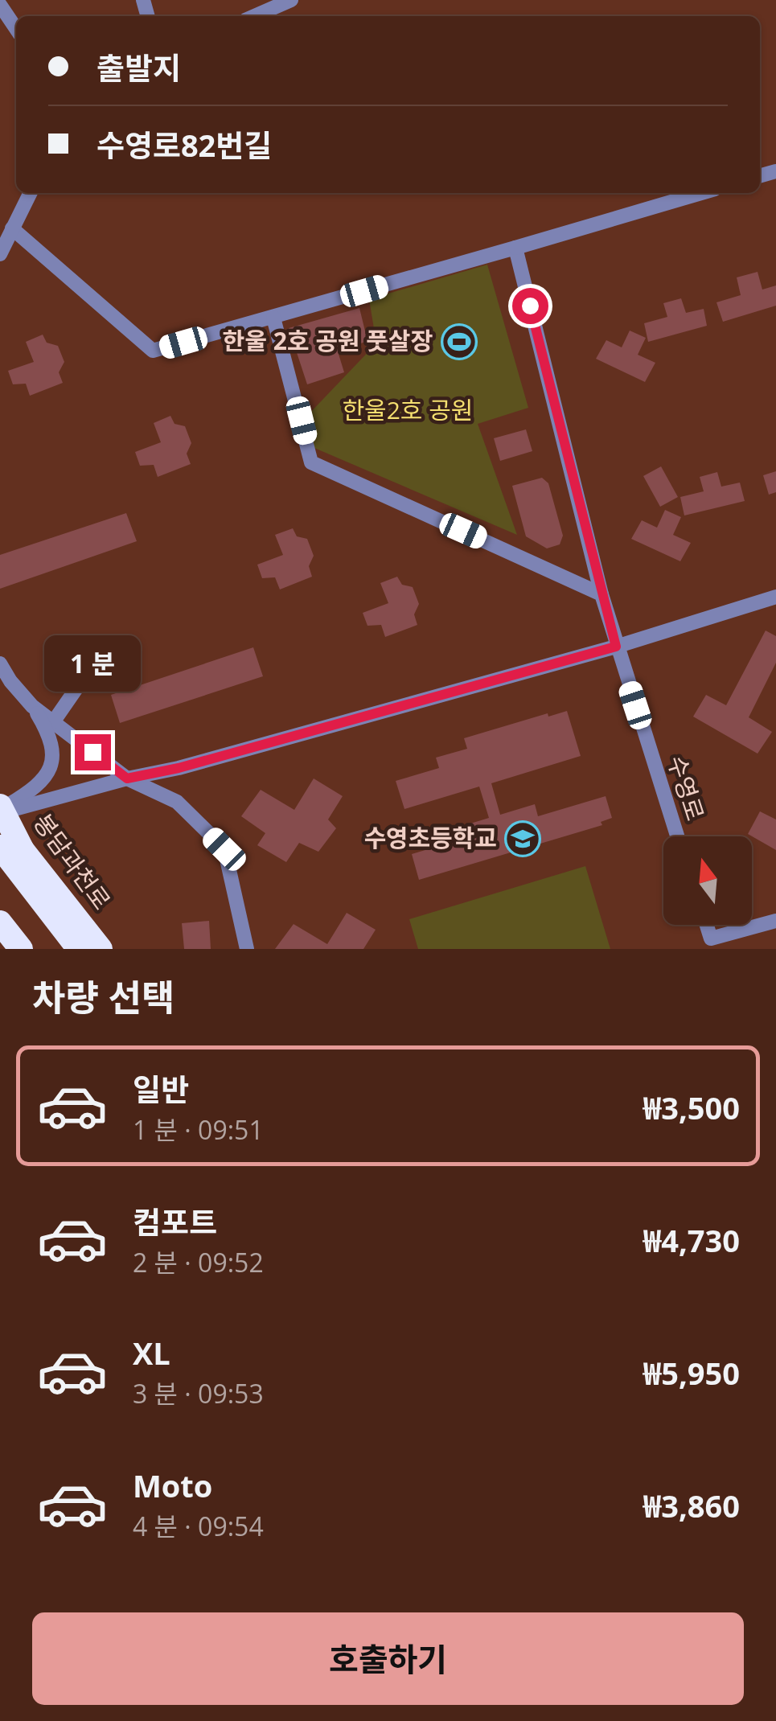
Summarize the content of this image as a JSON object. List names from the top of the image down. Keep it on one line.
{"streets":{"highway":["봉담과천로"],"street":["수영로"]},"parks":["한울2호 공원"],"places":{"sports":["한울 2호 공원 풋살장"],"school or university":["수영초등학교"]},"north":"top","page":{"banner":["출발지","수영로82번길"],"bubble":"1 분","heading":"차량 선택","list":[{"name":"일반","note":"1 분 · 09:51","value":"₩3,500"},{"name":"컴포트","note":"2 분 · 09:52","value":"₩4,730"},{"name":"XL","note":"3 분 · 09:53","value":"₩5,950"},{"name":"Moto","note":"4 분 · 09:54","value":"₩3,860"}],"buttons":"호출하기"}}
